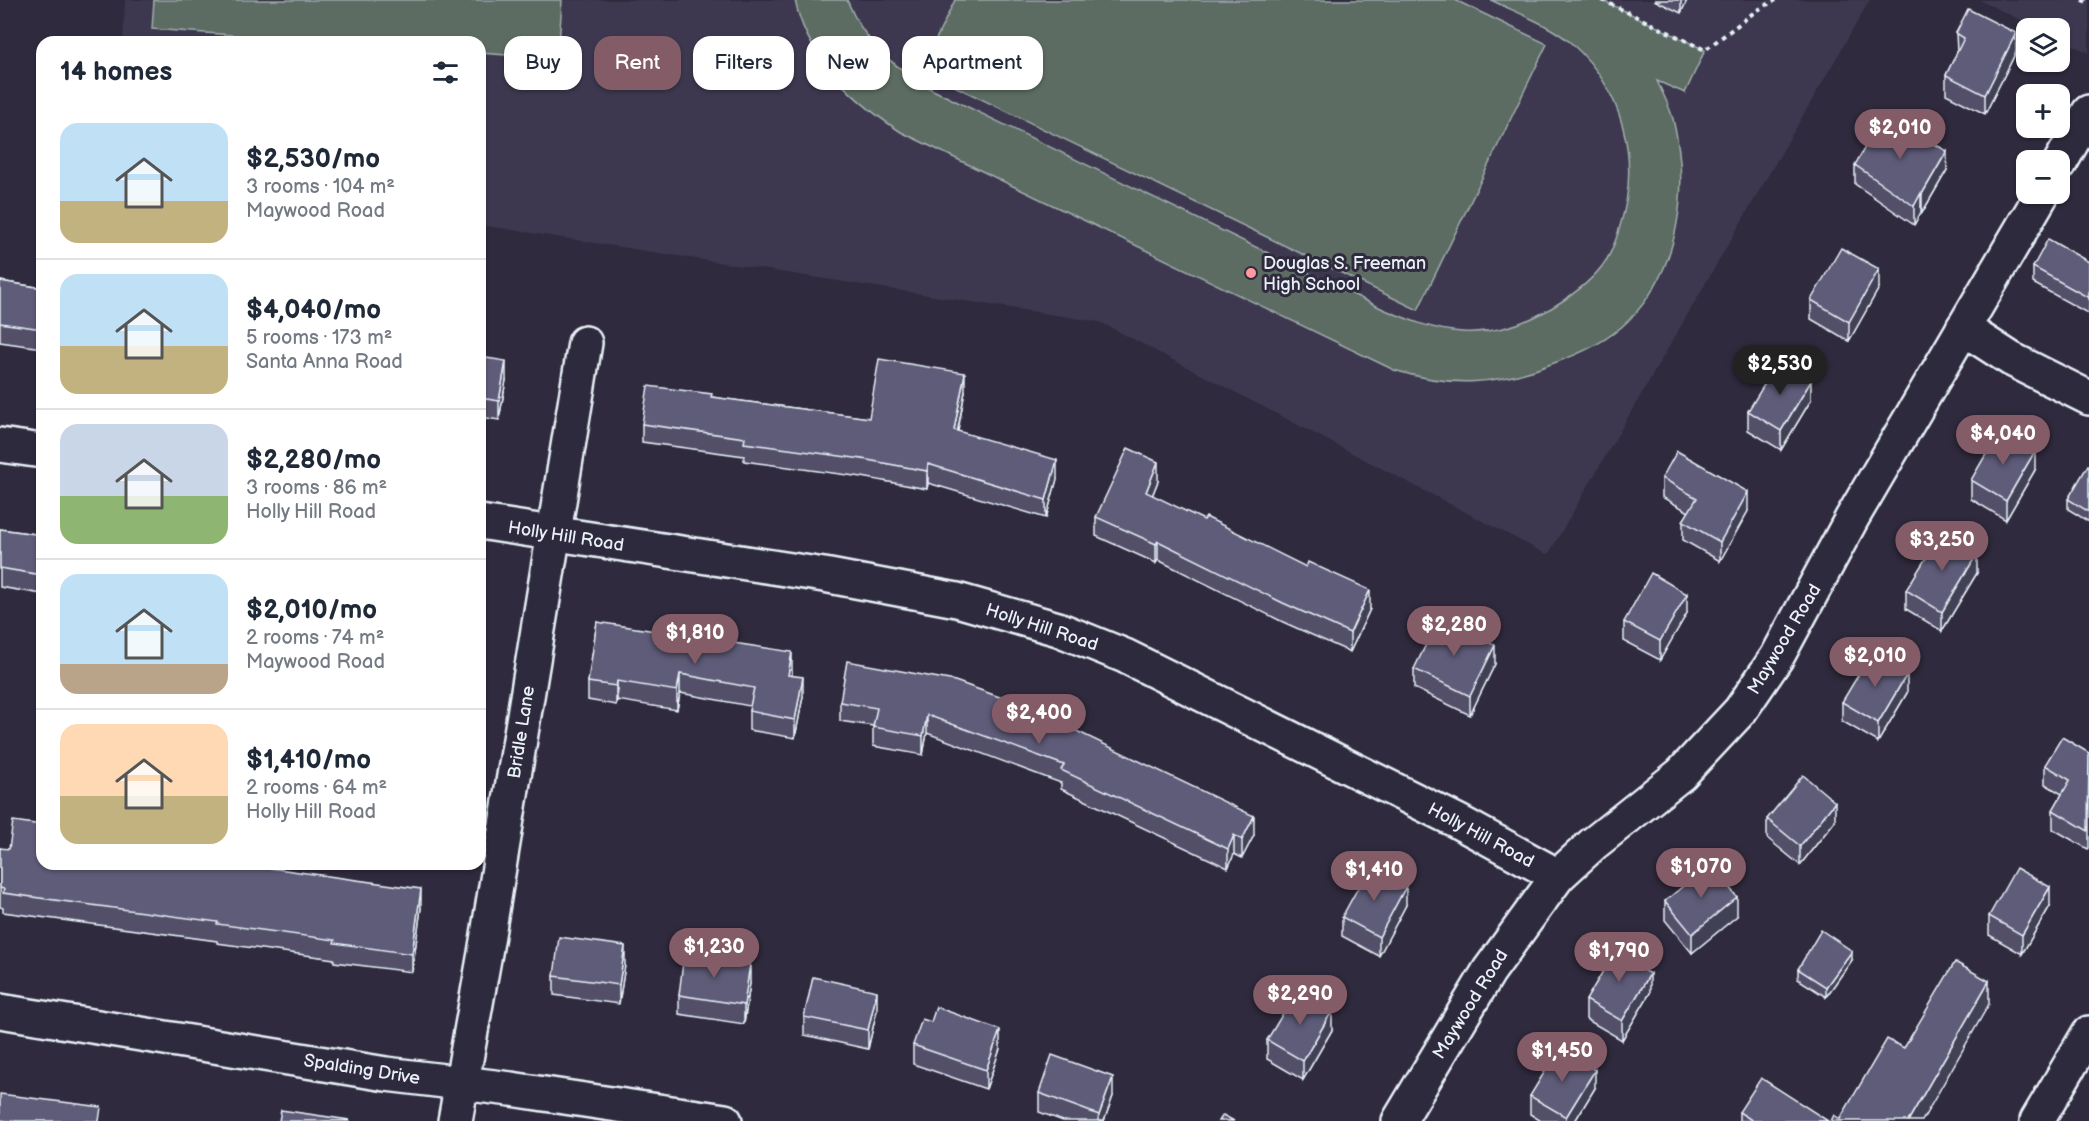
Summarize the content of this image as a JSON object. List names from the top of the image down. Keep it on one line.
{"streets":{"street":["Holly Hill Road","Maywood Road","Bridle Lane","Spalding Drive"]},"crossings":[["Holly Hill Road","Maywood Road"],["Holly Hill Road","Bridle Lane"],["Bridle Lane","Spalding Drive"]],"places":["Douglas S. Freeman High School"],"page":{"map_buttons":["+","−"],"chip":["Buy","Rent","Filters","New","Apartment"],"heading":"14 homes","list":[{"name":"$2,530/mo","note":"3 rooms · 104 m² · Maywood Road"},{"name":"$4,040/mo","note":"5 rooms · 173 m² · Santa Anna Road"},{"name":"$2,280/mo","note":"3 rooms · 86 m² · Holly Hill Road"},{"name":"$2,010/mo","note":"2 rooms · 74 m² · Maywood Road"},{"name":"$1,410/mo","note":"2 rooms · 64 m² · Holly Hill Road"}],"price":["$2,010","$2,530","$4,040","$3,250","$2,280","$1,810","$2,010","$2,400","$1,070","$1,410","$1,230","$1,790","$2,290","$1,450"]}}
